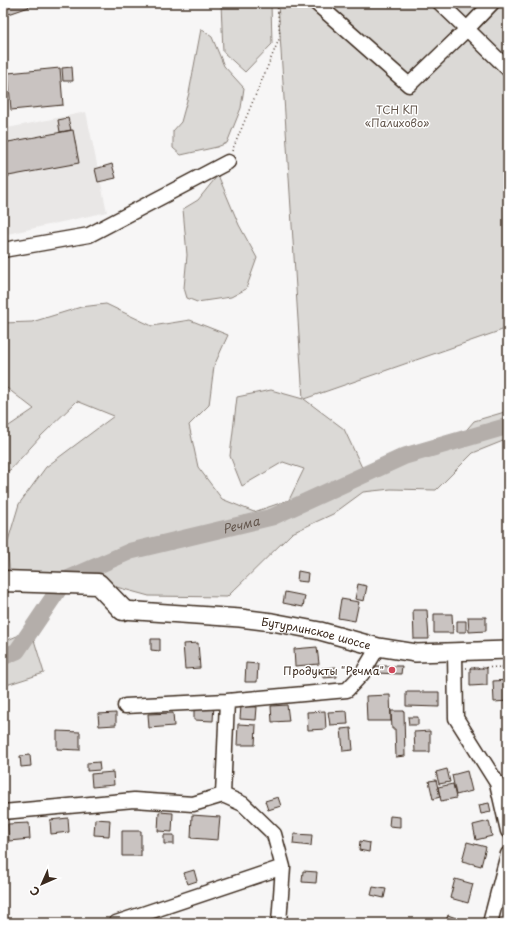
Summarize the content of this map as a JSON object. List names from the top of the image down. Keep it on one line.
{"streets":{"main road":["Бутурлинское шоссе"]},"water":["Речма"],"parks":["ТСН КП «Палихово»"],"places":["Продукты \"Речма\""],"north":"bottom left"}
